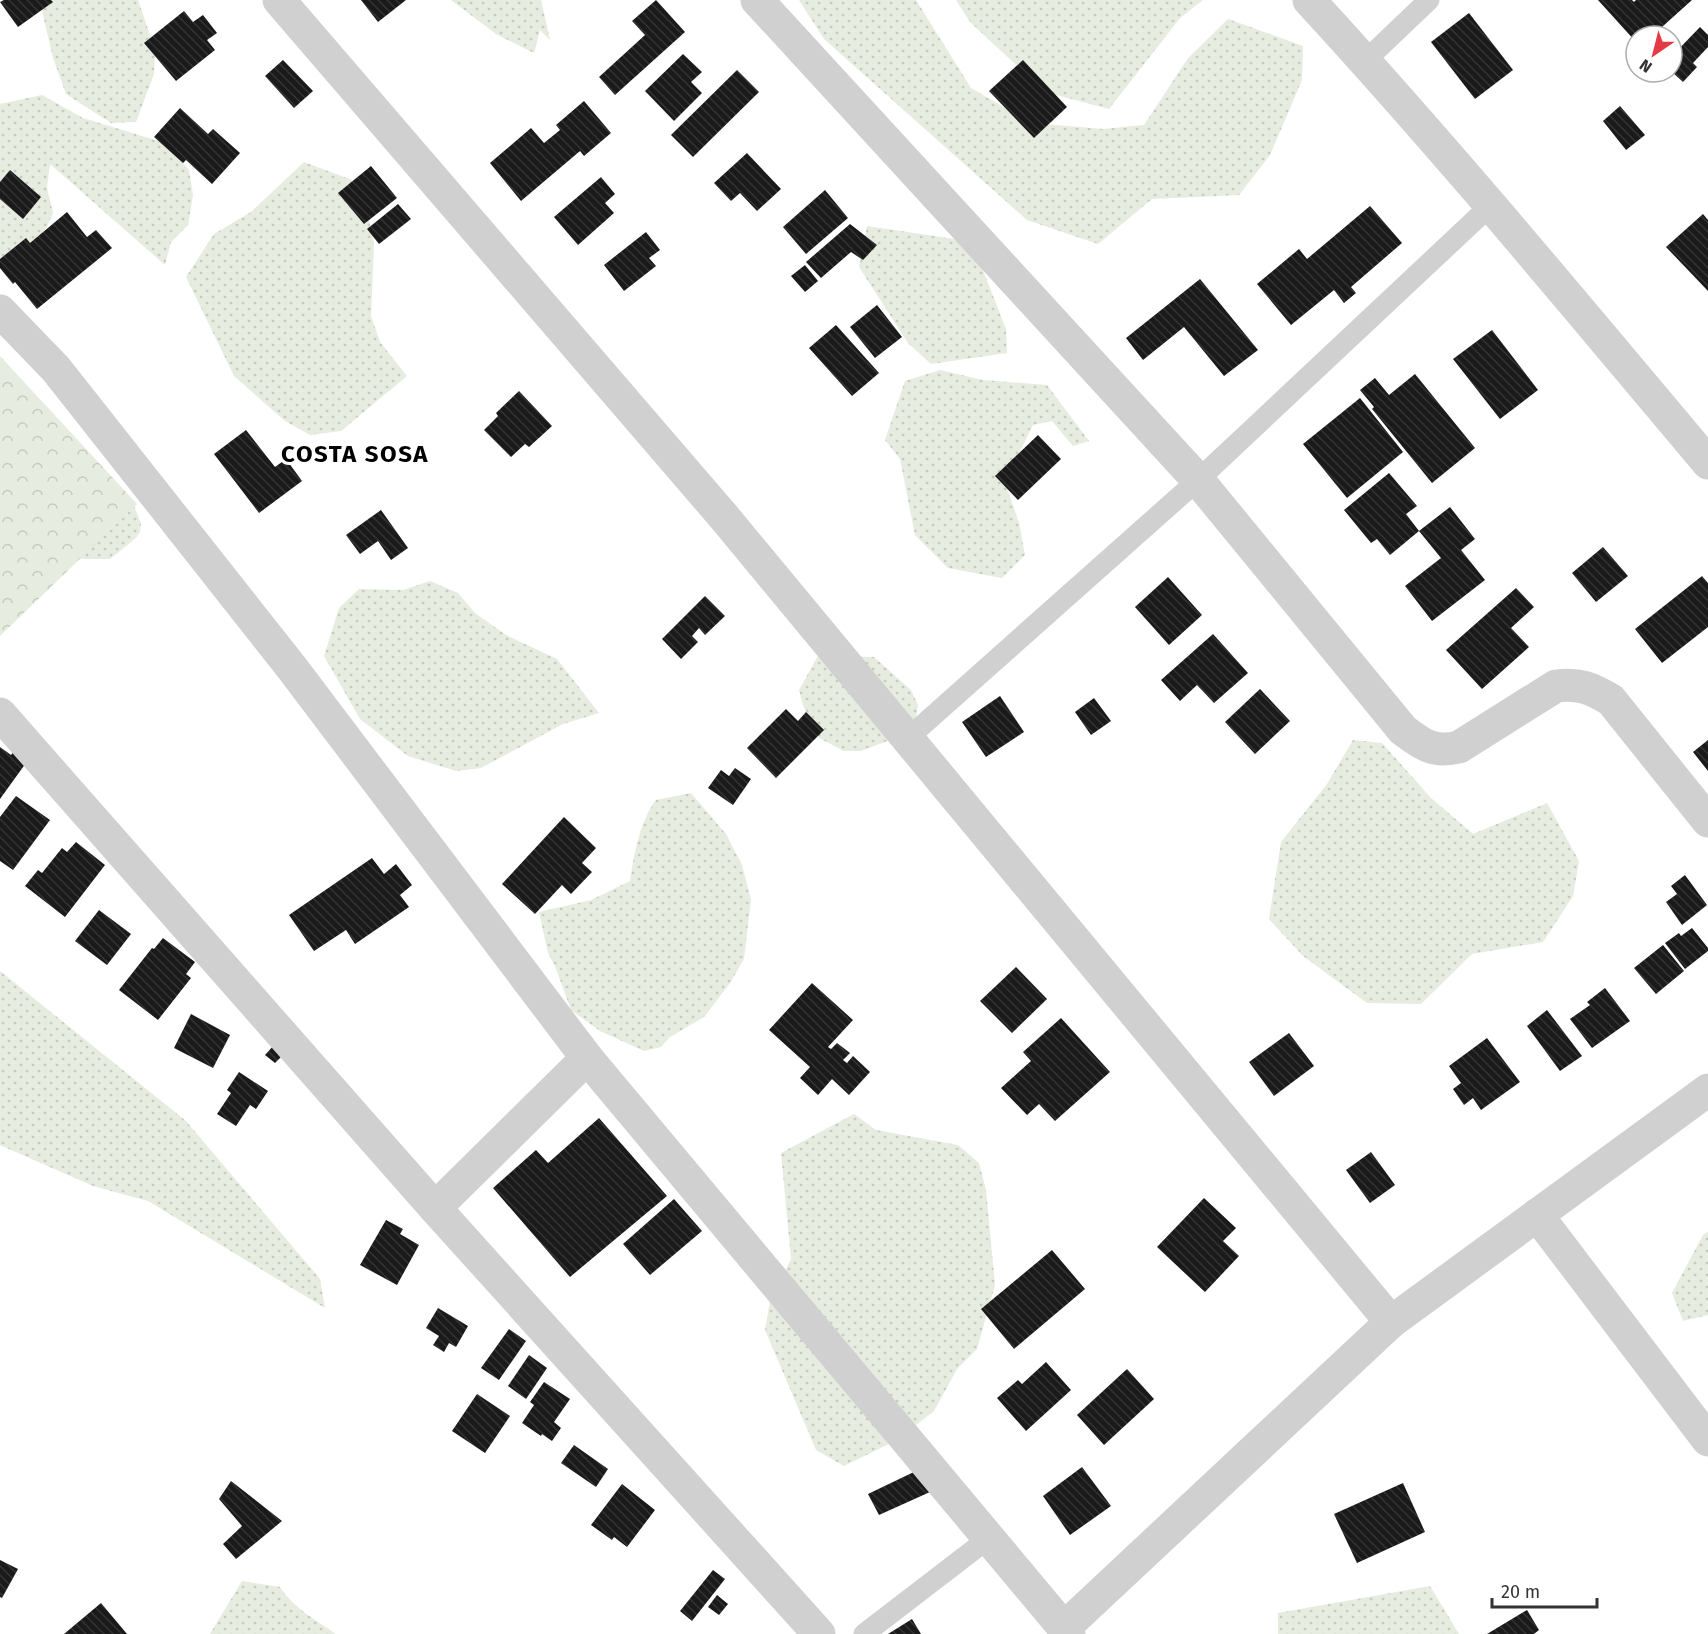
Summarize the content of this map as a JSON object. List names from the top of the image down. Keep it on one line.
{"districts":["COSTA SOSA"],"scale_bar":"20 m","north":"bottom left"}
